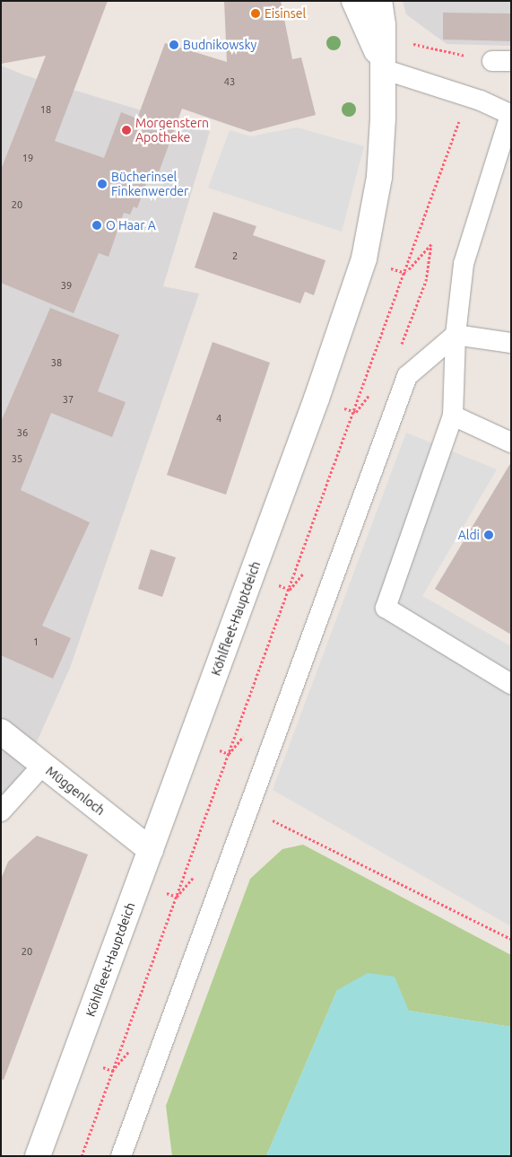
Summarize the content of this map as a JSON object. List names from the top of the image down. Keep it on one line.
{"streets":{"street":["Köhlfleet-Hauptdeich","Müggenloch"]},"crossings":[["Köhlfleet-Hauptdeich","Müggenloch"]],"places":["Eisinsel","Budnikowsky","Morgenstern Apotheke","Bücherinsel Finkenwerder","O Haar A","Aldi"],"house_numbers":["43","18","19","20","2","39","38","37","4","36","35","1","20"]}
